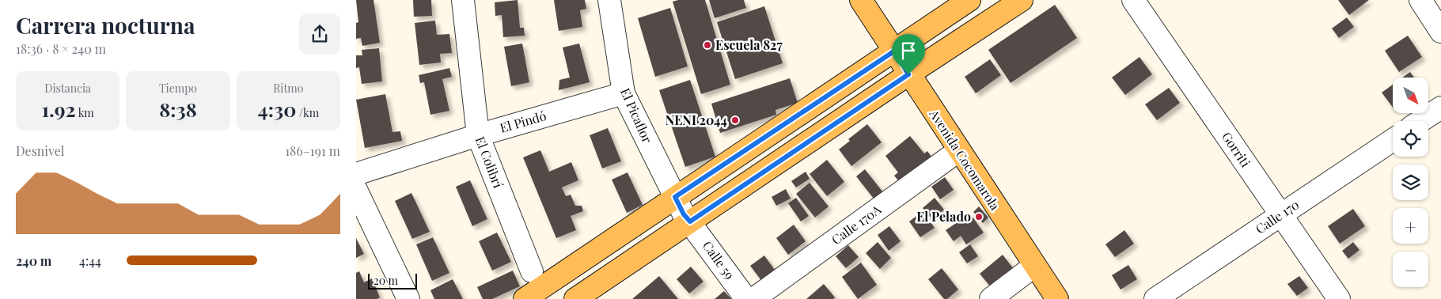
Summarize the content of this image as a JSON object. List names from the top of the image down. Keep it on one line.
{"streets":{"main road":["Avenida Cocomarola"],"street":["El Picaflor","El Pindó","Gorriti","El Colibrí","Calle 170","Calle 170A","Calle 59"]},"crossings":[["El Picaflor","El Pindó"],["El Picaflor","Calle 59"],["El Pindó","El Colibrí"],["Gorriti","Calle 170"],["Avenida Cocomarola","Calle 170A"]],"places":["Escuela 827","NENI 2044","El Pelado"],"scale_bar":"20 m","north":"bottom right","page":{"heading":["Carrera nocturna","18:36 · 8 × 240 m"],"stats":[["Distancia","1.92 km"],["Tiempo","8:38"],["Ritmo","4:30 /km"]],"map_buttons":["+","−"],"chart":["Desnivel","186–191 m"],"list":[{"name":"240 m","note":"4:44"}],"scale":"20 m"}}
